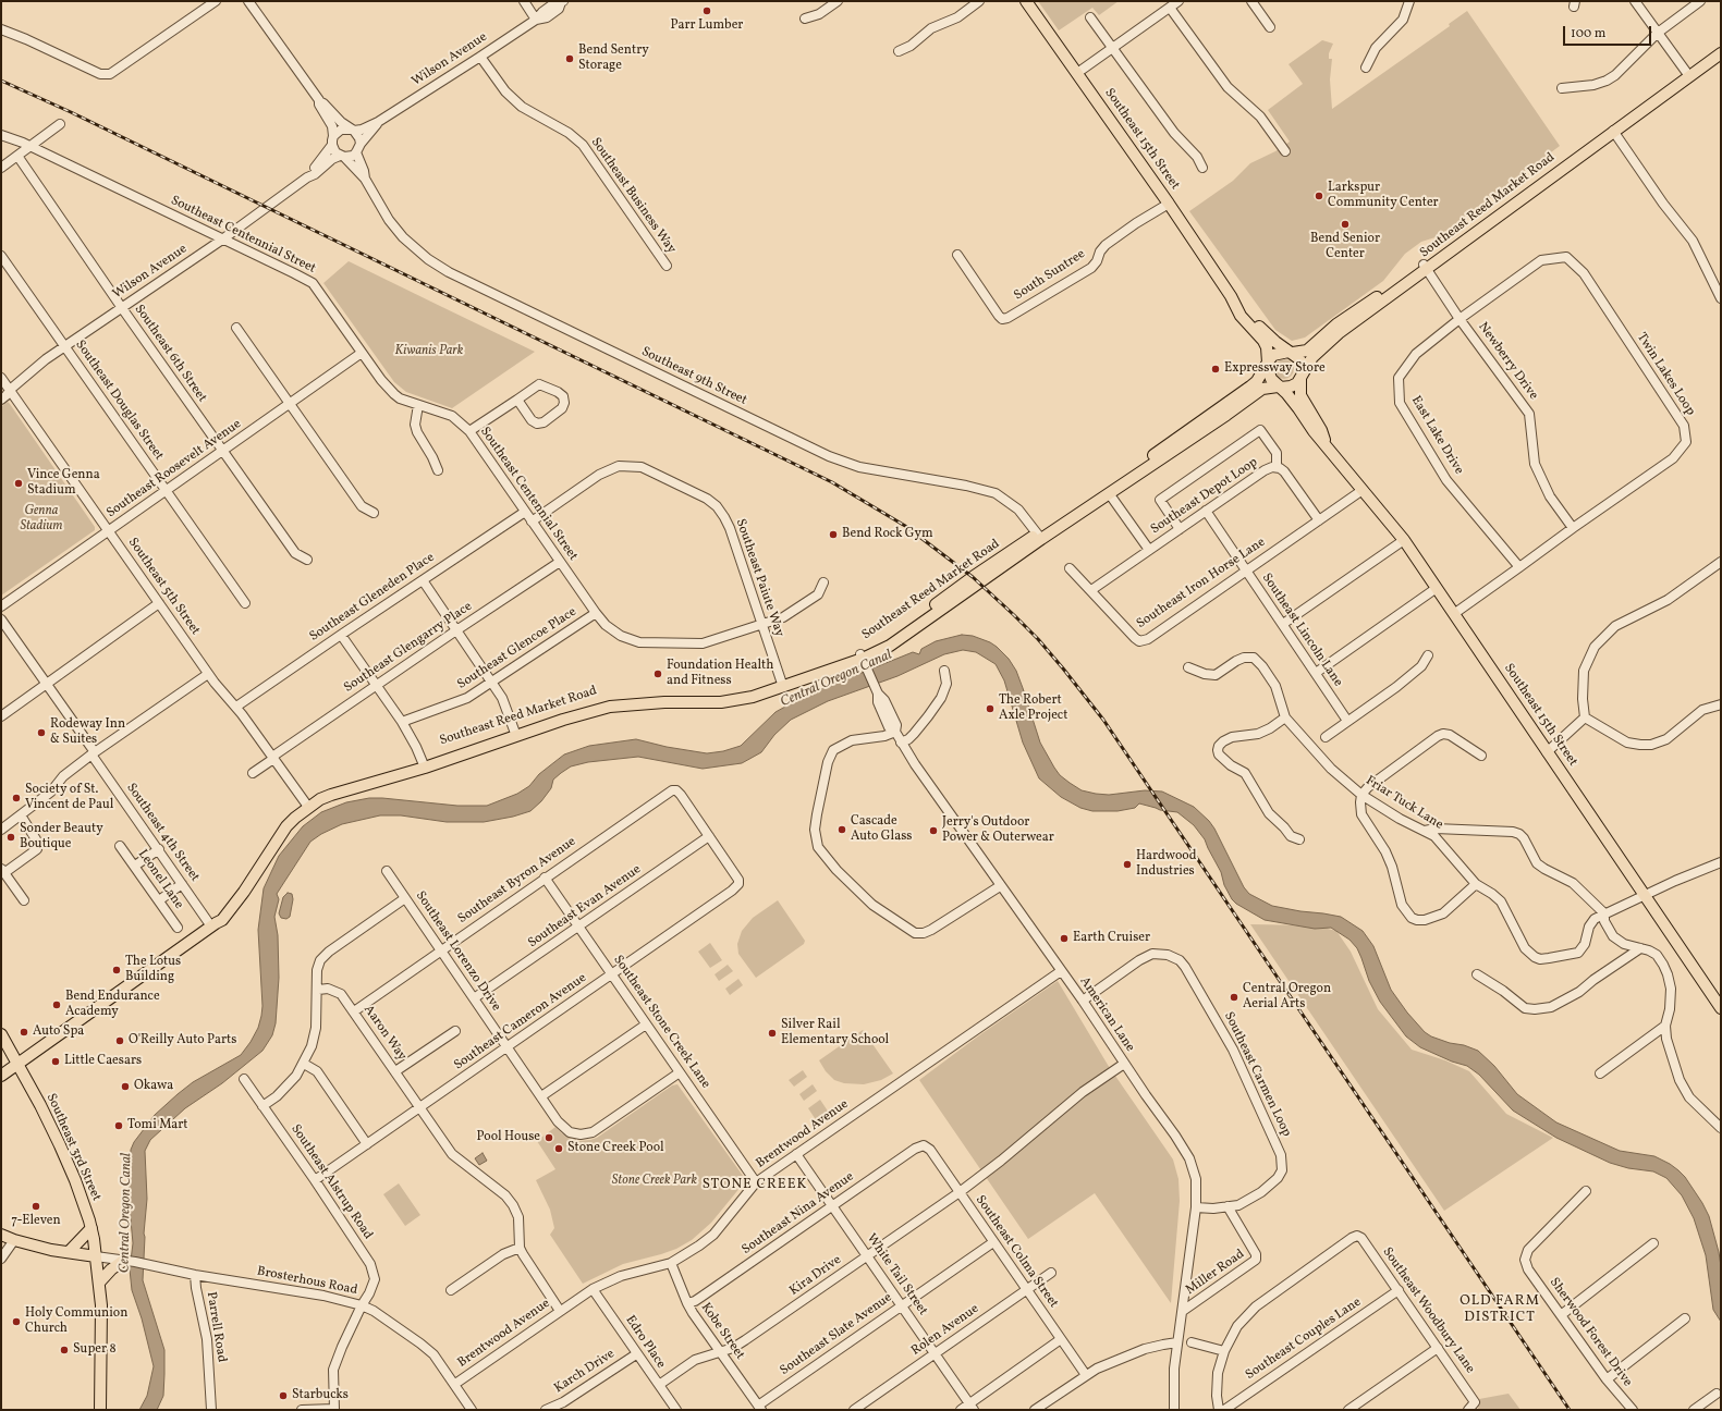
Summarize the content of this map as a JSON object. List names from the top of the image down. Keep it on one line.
{"streets":{"main road":["Southeast 15th Street","Southeast Reed Market Road","Southeast 3rd Street"],"street":["Wilson Avenue","Southeast Business Way","Southeast Centennial Street","South Suntree","Southeast 6th Street","Newberry Drive","Twin Lakes Loop","Southeast 9th Street","Southeast Douglas Street","East Lake Drive","Southeast Roosevelt Avenue","Southeast Depot Loop","Southeast Paiute Way","Southeast Iron Horse Lane","Southeast 5th Street","Southeast Gleneden Place","Southeast Lincoln Lane","Southeast Glengarry Place","Southeast Glencoe Place","Friar Tuck Lane","Southeast 4th Street","Leonel Lane","Southeast Byron Avenue","Southeast Evan Avenue","Southeast Lorenzo Drive","American Lane","Southeast Cameron Avenue","Southeast Stone Creek Lane","Aaron Way","Southeast Carmen Loop","Brentwood Avenue","Southeast Alstrup Road","Southeast Nina Avenue","Southeast Colma Street","Miller Road","White Tail Street","Kira Drive","Brosterhous Road","Southeast Woodbury Lane","Parrell Road","Rolen Avenue","Kobe Street","Sherwood Forest Drive","Southeast Slate Avenue","Southeast Couples Lane","Edro Place","Karch Drive"]},"crossings":[["Wilson Avenue","Southeast Business Way"],["Wilson Avenue","Southeast Centennial Street"],["Wilson Avenue","Southeast 6th Street"],["Wilson Avenue","Southeast 9th Street"],["Wilson Avenue","Southeast Douglas Street"],["Wilson Avenue","Southeast 5th Street"],["Southeast 15th Street","Southeast Reed Market Road"],["Southeast 15th Street","South Suntree"],["Southeast 15th Street","Twin Lakes Loop"],["Southeast 15th Street","Southeast Iron Horse Lane"],["Southeast 15th Street","Friar Tuck Lane"],["Southeast Reed Market Road","Newberry Drive"],["Southeast Reed Market Road","Southeast 9th Street"],["Southeast Reed Market Road","Southeast Paiute Way"],["Southeast Reed Market Road","Southeast 5th Street"],["Southeast Reed Market Road","Southeast 4th Street"],["Southeast Reed Market Road","American Lane"],["Southeast Reed Market Road","Southeast 3rd Street"],["Southeast Centennial Street","Southeast Roosevelt Avenue"],["Southeast Centennial Street","Southeast Paiute Way"],["Southeast Centennial Street","Southeast Gleneden Place"],["Southeast Centennial Street","Southeast Glengarry Place"],["Southeast Centennial Street","Southeast Glencoe Place"],["Southeast 6th Street","Southeast Roosevelt Avenue"],["Newberry Drive","Twin Lakes Loop"],["Newberry Drive","East Lake Drive"],["Twin Lakes Loop","East Lake Drive"],["Southeast Douglas Street","Southeast Roosevelt Avenue"],["Southeast Roosevelt Avenue","Southeast 5th Street"],["Southeast Depot Loop","Southeast Iron Horse Lane"],["Southeast Depot Loop","Southeast Lincoln Lane"],["Southeast Iron Horse Lane","Southeast Lincoln Lane"],["Southeast 5th Street","Southeast Gleneden Place"],["Southeast 5th Street","Southeast Glengarry Place"],["Southeast Byron Avenue","Southeast Evan Avenue"],["Southeast Byron Avenue","Southeast Lorenzo Drive"],["Southeast Byron Avenue","Southeast Cameron Avenue"],["Southeast Byron Avenue","Southeast Stone Creek Lane"],["Southeast Byron Avenue","Aaron Way"],["Southeast Evan Avenue","Southeast Lorenzo Drive"],["Southeast Evan Avenue","Southeast Cameron Avenue"],["Southeast Evan Avenue","Southeast Stone Creek Lane"],["Southeast Lorenzo Drive","Southeast Cameron Avenue"],["Southeast Lorenzo Drive","Southeast Stone Creek Lane"],["American Lane","Southeast Carmen Loop"],["American Lane","Brentwood Avenue"],["American Lane","Miller Road"],["American Lane","Kira Drive"],["Southeast Cameron Avenue","Southeast Stone Creek Lane"],["Southeast Cameron Avenue","Aaron Way"],["Southeast Cameron Avenue","Southeast Alstrup Road"],["Southeast Stone Creek Lane","Brentwood Avenue"],["Southeast Carmen Loop","Miller Road"],["Brentwood Avenue","White Tail Street"],["Brentwood Avenue","Brosterhous Road"],["Brentwood Avenue","Kobe Street"],["Brentwood Avenue","Edro Place"],["Southeast 3rd Street","Brosterhous Road"],["Southeast Alstrup Road","Brosterhous Road"],["Southeast Nina Avenue","Southeast Colma Street"],["Southeast Nina Avenue","White Tail Street"],["Southeast Nina Avenue","Kobe Street"],["Southeast Colma Street","Kira Drive"],["Southeast Colma Street","Rolen Avenue"],["Southeast Colma Street","Southeast Slate Avenue"],["White Tail Street","Kira Drive"],["White Tail Street","Rolen Avenue"],["White Tail Street","Southeast Slate Avenue"],["Kira Drive","Kobe Street"],["Kira Drive","Edro Place"],["Brosterhous Road","Parrell Road"],["Southeast Woodbury Lane","Southeast Couples Lane"],["Kobe Street","Southeast Slate Avenue"],["Edro Place","Karch Drive"]],"districts":["STONE CREEK","OLD FARM DISTRICT"],"water":["Central Oregon Canal"],"parks":["Kiwanis Park","Genna Stadium","Stone Creek Park"],"places":["Parr Lumber","Bend Sentry Storage","Larkspur Community Center","Bend Senior Center","Expressway Store","Vince Genna Stadium","Bend Rock Gym","Foundation Health and Fitness","The Robert Axle Project","Rodeway Inn & Suites","Society of St. Vincent de Paul","Cascade Auto Glass","Jerry's Outdoor Power & Outerwear","Sonder Beauty Boutique","Hardwood Industries","Earth Cruiser","The Lotus Building","Central Oregon Aerial Arts","Bend Endurance Academy","Auto Spa","Silver Rail Elementary School","O'Reilly Auto Parts","Little Caesars","Okawa","Tomi Mart","Pool House","Stone Creek Pool","7-Eleven","Holy Communion Church","Super 8","Starbucks"],"scale_bar":"100 m"}
